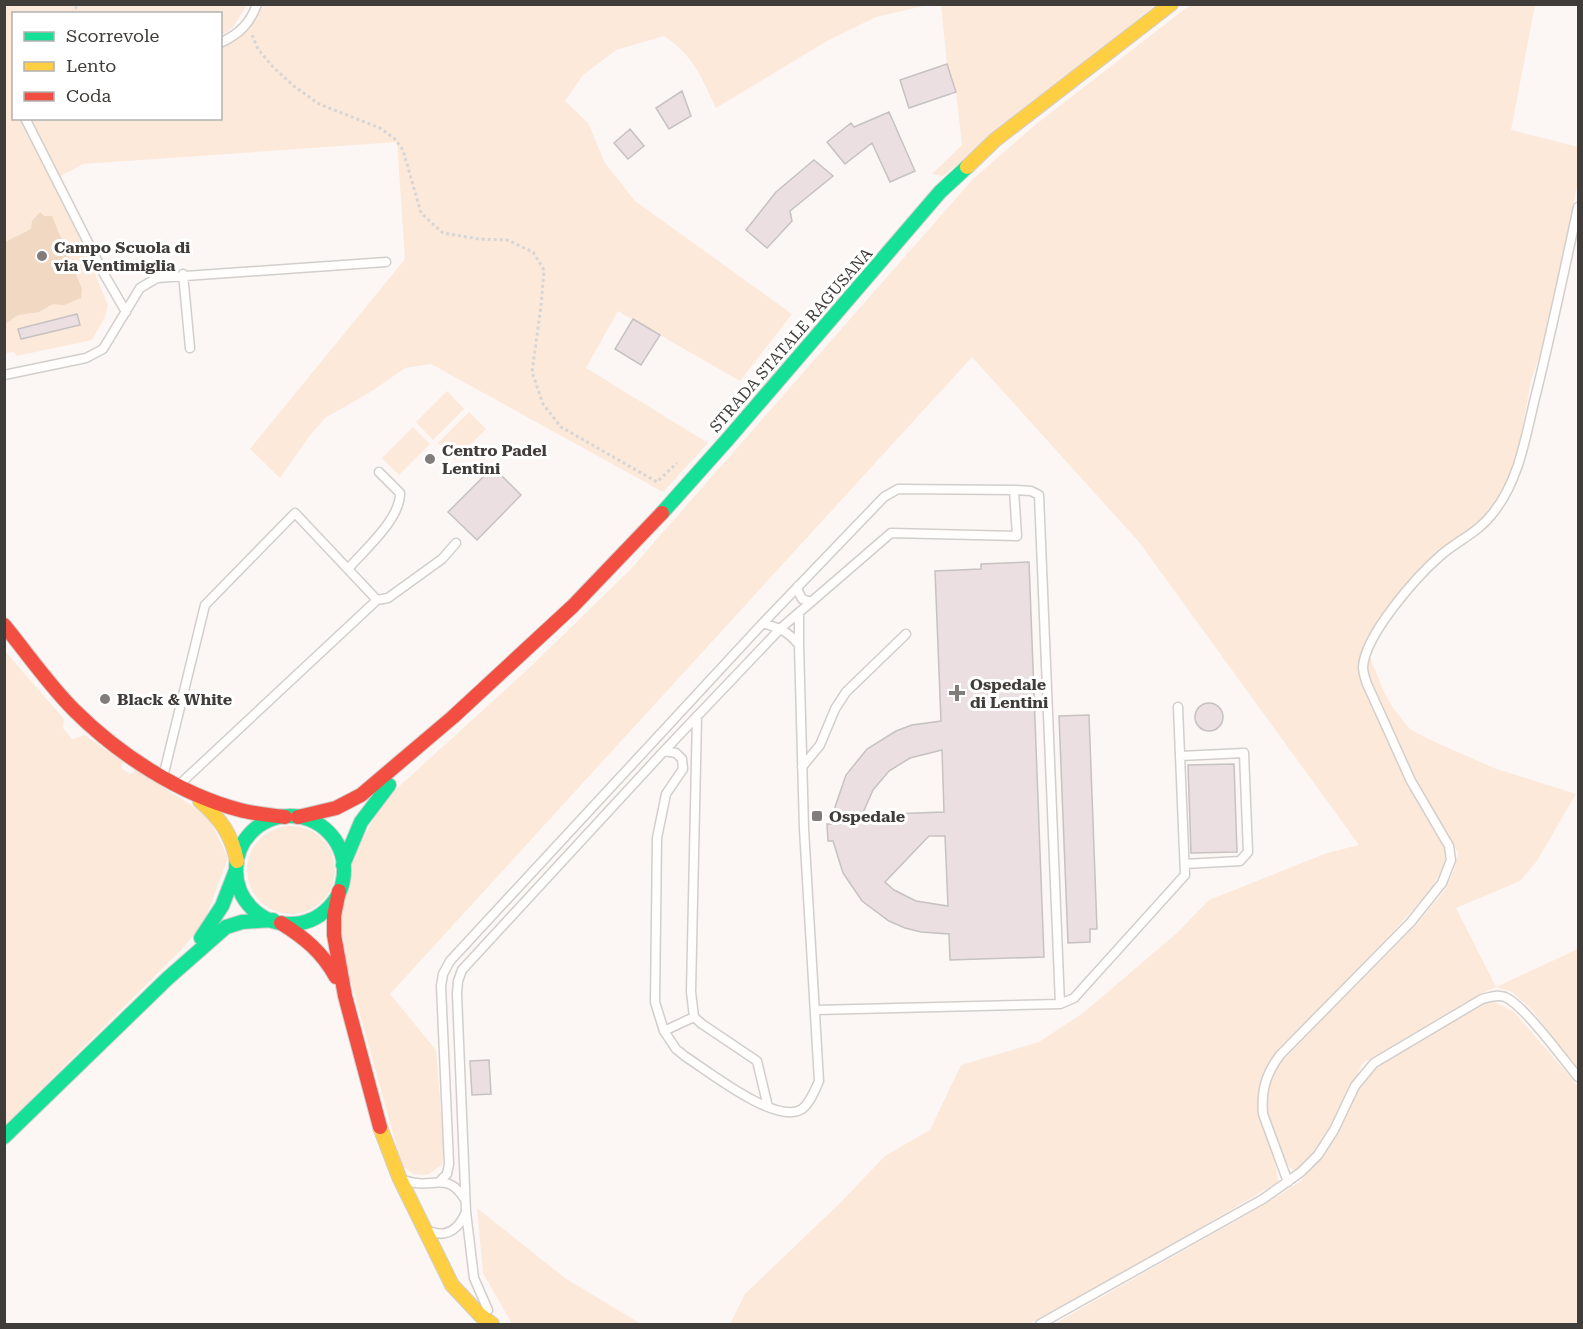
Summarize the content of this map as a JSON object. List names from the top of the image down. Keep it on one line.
{"streets":{"main road":["STRADA STATALE RAGUSANA"]},"places":{"other":["Campo Scuola di via Ventimiglia","Centro Padel Lentini","Black & White"],"health":["Ospedale di Lentini"],"transit":["Ospedale"]},"legend":["Scorrevole","Lento","Coda"]}
